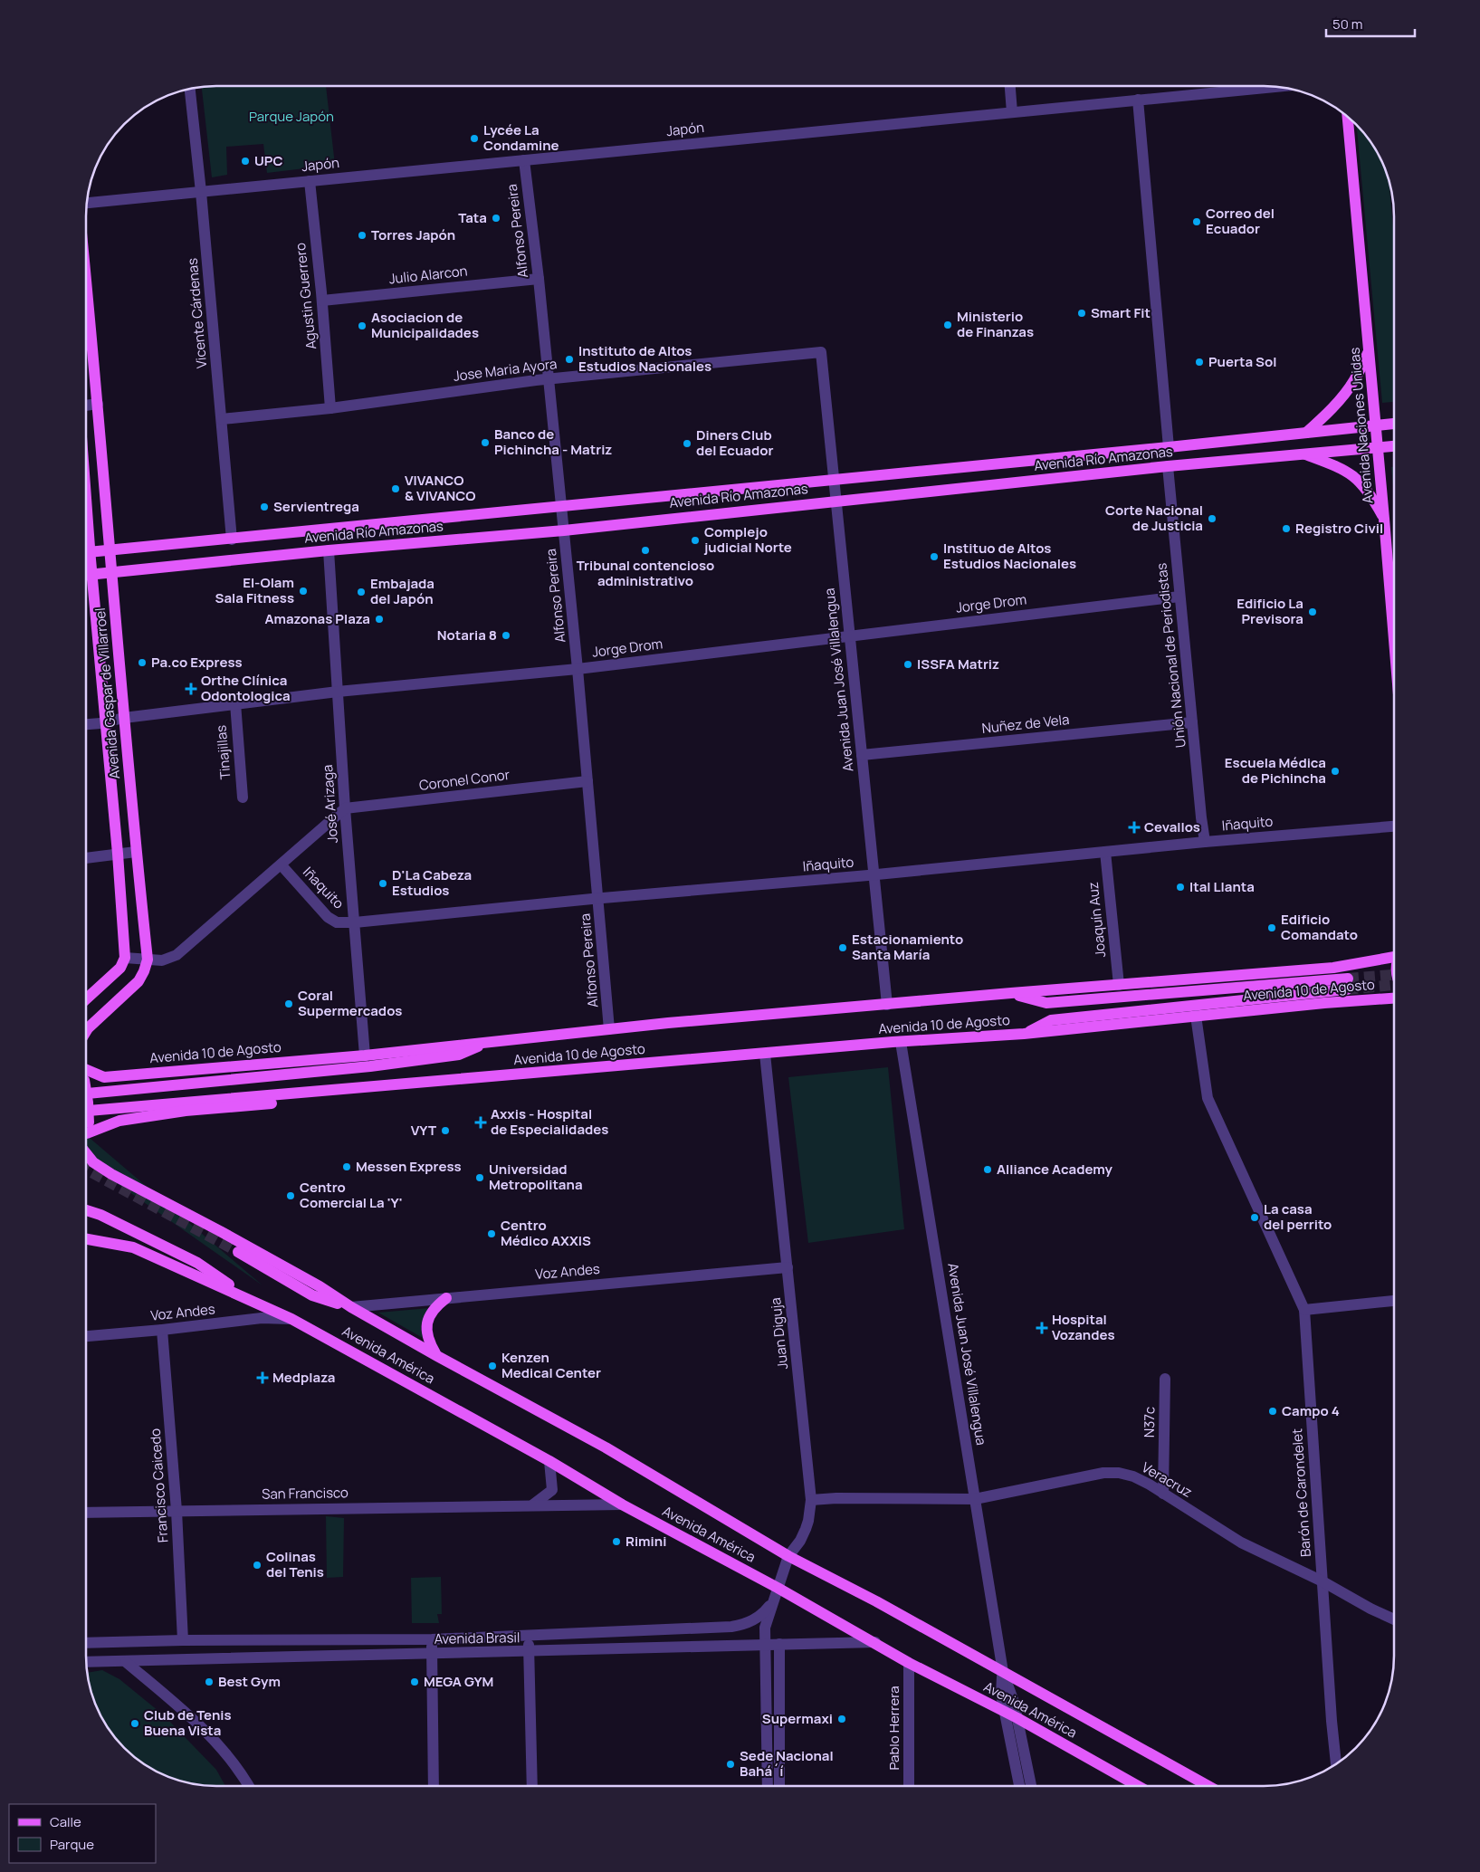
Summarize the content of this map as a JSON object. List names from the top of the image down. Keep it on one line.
{"streets":{"main road":["Avenida Naciones Unidas","Avenida Río Amazonas","Avenida Gaspar de Villarroel","Avenida 10 de Agosto","Avenida América"],"street":["Japón","Alfonso Pereira","Julio Alarcon","Agustin Guerrero","Vicente Cárdenas","Jose Maria Ayora","Jorge Drom","Unión Nacional de Periodistas","Avenida Juan José Villalengua","Nuñez de Vela","Tinajillas","Coronel Conor","José Arizaga","Iñaquito","Joaquín Auz","Voz Andes","Juan Diguja","N37c","Veracruz","Francisco Caicedo","Barón de Carondelet","San Francisco","Avenida Brasil","Pablo Herrera"]},"crossings":[["Japón","Alfonso Pereira"],["Japón","Agustin Guerrero"],["Japón","Vicente Cárdenas"],["Alfonso Pereira","Julio Alarcon"],["Alfonso Pereira","Jose Maria Ayora"],["Alfonso Pereira","Avenida Río Amazonas"],["Alfonso Pereira","Jorge Drom"],["Alfonso Pereira","Coronel Conor"],["Alfonso Pereira","Iñaquito"],["Alfonso Pereira","Avenida 10 de Agosto"],["Julio Alarcon","Agustin Guerrero"],["Agustin Guerrero","Jose Maria Ayora"],["Vicente Cárdenas","Jose Maria Ayora"],["Vicente Cárdenas","Avenida Río Amazonas"],["Jose Maria Ayora","Avenida Juan José Villalengua"],["Avenida Naciones Unidas","Avenida Río Amazonas"],["Avenida Río Amazonas","Unión Nacional de Periodistas"],["Avenida Río Amazonas","Avenida Juan José Villalengua"],["Avenida Río Amazonas","Avenida Gaspar de Villarroel"],["Avenida Río Amazonas","José Arizaga"],["Jorge Drom","Unión Nacional de Periodistas"],["Jorge Drom","Avenida Juan José Villalengua"],["Jorge Drom","Avenida Gaspar de Villarroel"],["Jorge Drom","Tinajillas"],["Jorge Drom","José Arizaga"],["Unión Nacional de Periodistas","Nuñez de Vela"],["Unión Nacional de Periodistas","Iñaquito"],["Avenida Juan José Villalengua","Nuñez de Vela"],["Avenida Juan José Villalengua","Iñaquito"],["Avenida Juan José Villalengua","Avenida 10 de Agosto"],["Avenida Juan José Villalengua","Avenida América"],["Avenida Juan José Villalengua","Veracruz"],["Coronel Conor","José Arizaga"],["José Arizaga","Iñaquito"],["José Arizaga","Avenida 10 de Agosto"],["Iñaquito","Joaquín Auz"],["Joaquín Auz","Avenida 10 de Agosto"],["Avenida 10 de Agosto","Juan Diguja"],["Avenida 10 de Agosto","Barón de Carondelet"],["Voz Andes","Juan Diguja"],["Voz Andes","Avenida América"],["Voz Andes","Francisco Caicedo"],["Juan Diguja","Avenida América"],["Juan Diguja","Veracruz"],["Juan Diguja","Avenida Brasil"],["Avenida América","San Francisco"],["Avenida América","Avenida Brasil"],["Avenida América","Pablo Herrera"],["N37c","Veracruz"],["Veracruz","Barón de Carondelet"],["Francisco Caicedo","San Francisco"],["Francisco Caicedo","Avenida Brasil"]],"parks":["Parque Japón"],"places":{"other":["Lycée La Condamine","UPC","Tata","Correo del Ecuador","Torres Japón","Smart Fit","Ministerio de Finanzas","Asociacion de Municipalidades","Instituto de Altos Estudios Nacionales","Puerta Sol","Banco de Pichincha - Matriz","Diners Club del Ecuador","VIVANCO & VIVANCO","Servientrega","Corte Nacional de Justicia","Registro Civil","Complejo judicial Norte","Tribunal contencioso administrativo","Instituo de Altos Estudios Nacionales","El-Olam Sala Fitness","Embajada del Japón","Edificio La Previsora","Amazonas Plaza","Notaria 8","Pa.co Express","ISSFA Matriz","Escuela Médica de Pichincha","D'La Cabeza Estudios","Ital Llanta","Edificio Comandato","Estacionamiento Santa María","Coral Supermercados","VYT","Messen Express","Alliance Academy","Universidad Metropolitana","Centro Comercial La 'Y'","La casa del perrito","Centro Médico AXXIS","Kenzen Medical Center","Campo 4","Rimini","Colinas del Tenis","Best Gym","MEGA GYM","Supermaxi","Club de Tenis Buena Vista","Sede Nacional Bahá´í"],"health":["Orthe Clínica Odontologica","Cevallos","Axxis - Hospital de Especialidades","Hospital Vozandes","Medplaza"]},"legend":["Calle","Parque"],"scale_bar":"50 m"}
